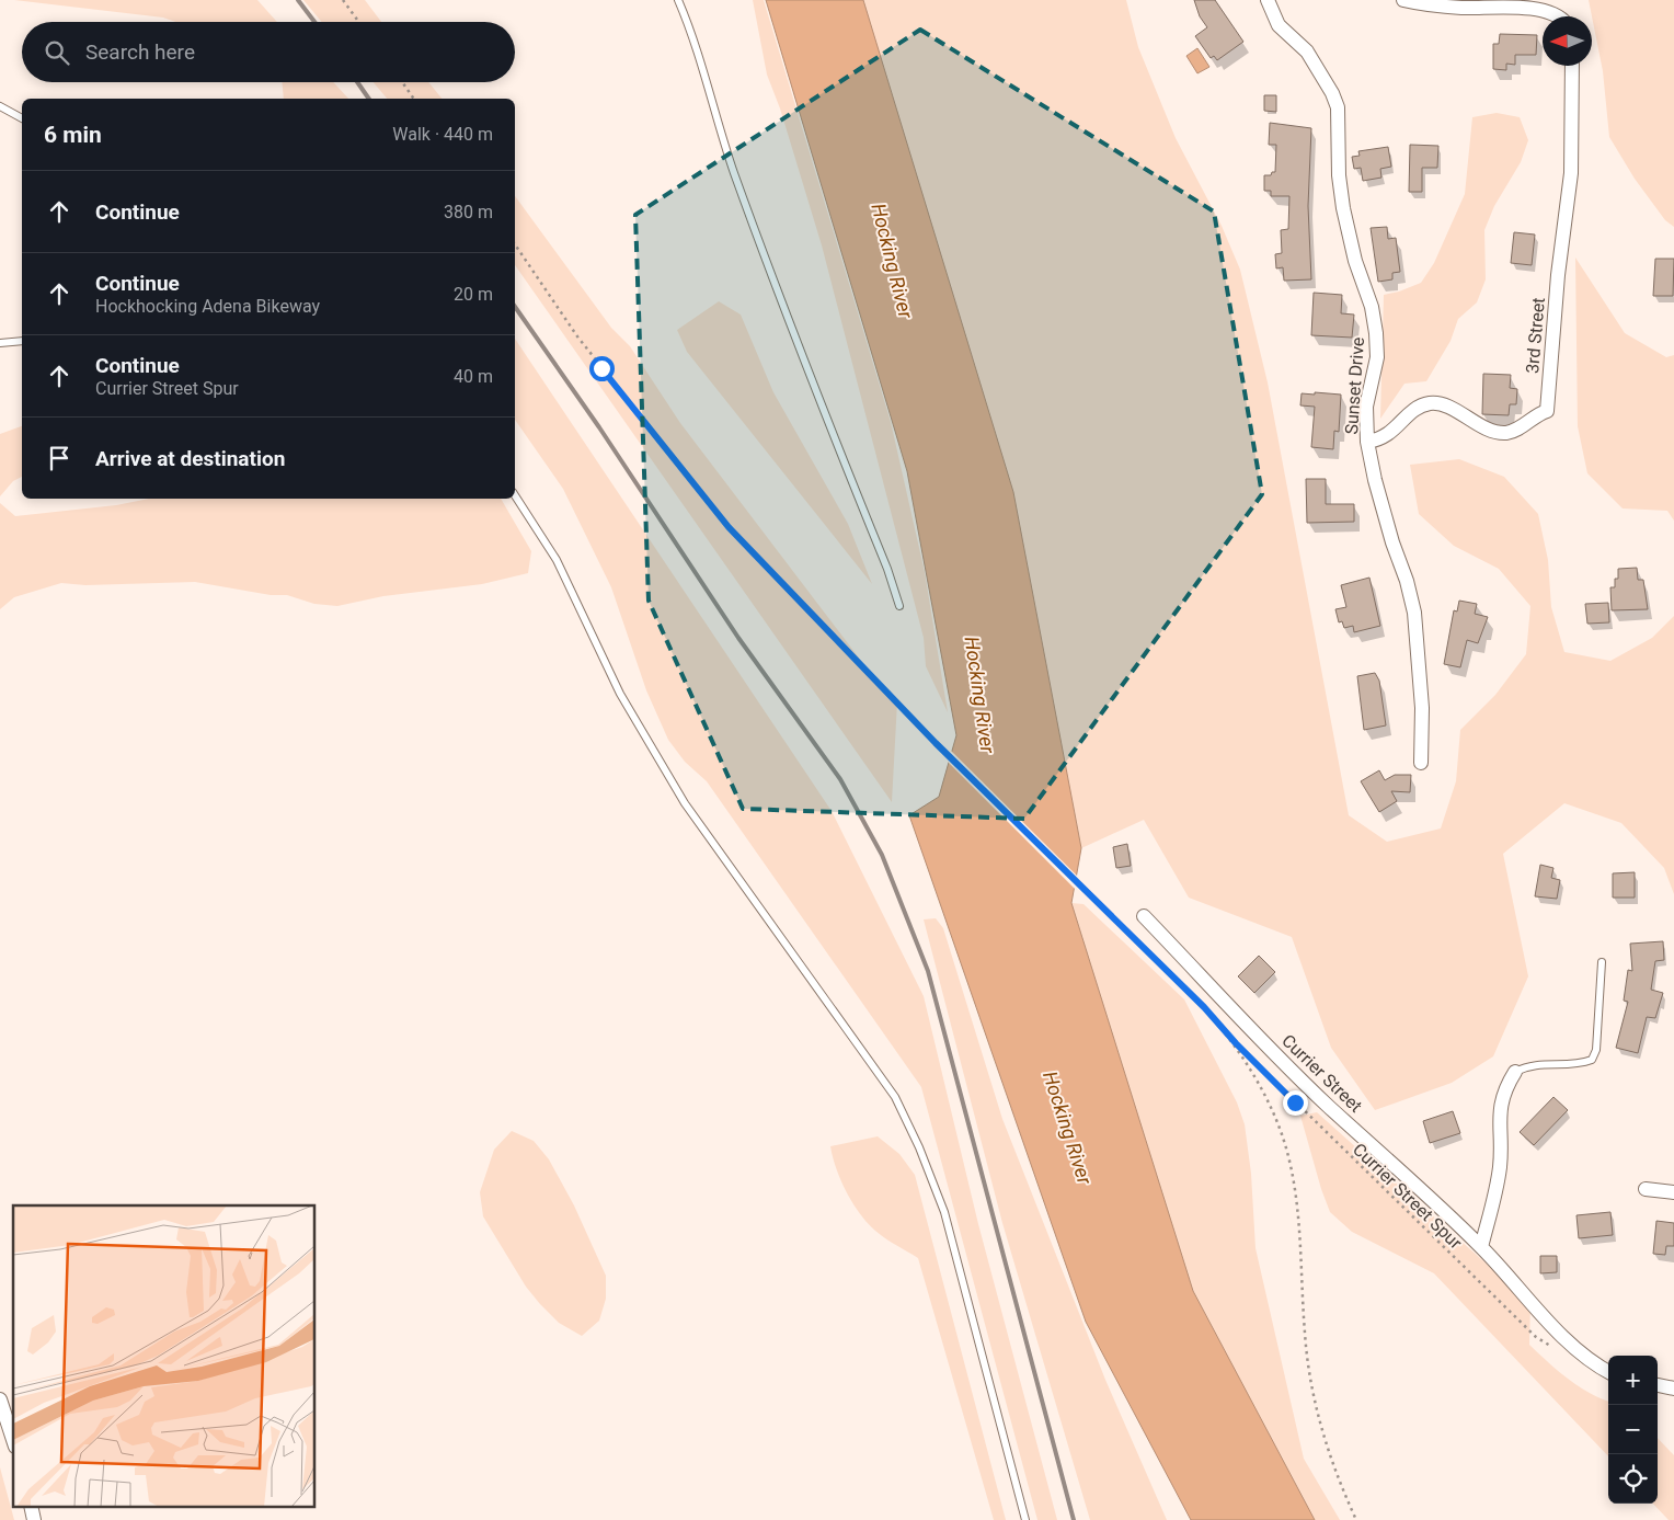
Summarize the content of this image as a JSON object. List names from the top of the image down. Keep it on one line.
{"streets":{"street":["3rd Street","Sunset Drive","Currier Street"],"path":["Currier Street Spur"]},"crossings":[["3rd Street","Sunset Drive"],["Currier Street","Currier Street Spur"]],"water":["Hocking River"],"north":"left","page":{"search":"Search here","heading":["6 min","Walk · 440 m"],"list":[["Continue","380 m"],["Continue","Hockhocking Adena Bikeway","20 m"],["Continue","Currier Street Spur","40 m"],"Arrive at destination"],"map_buttons":["+","−"]}}
